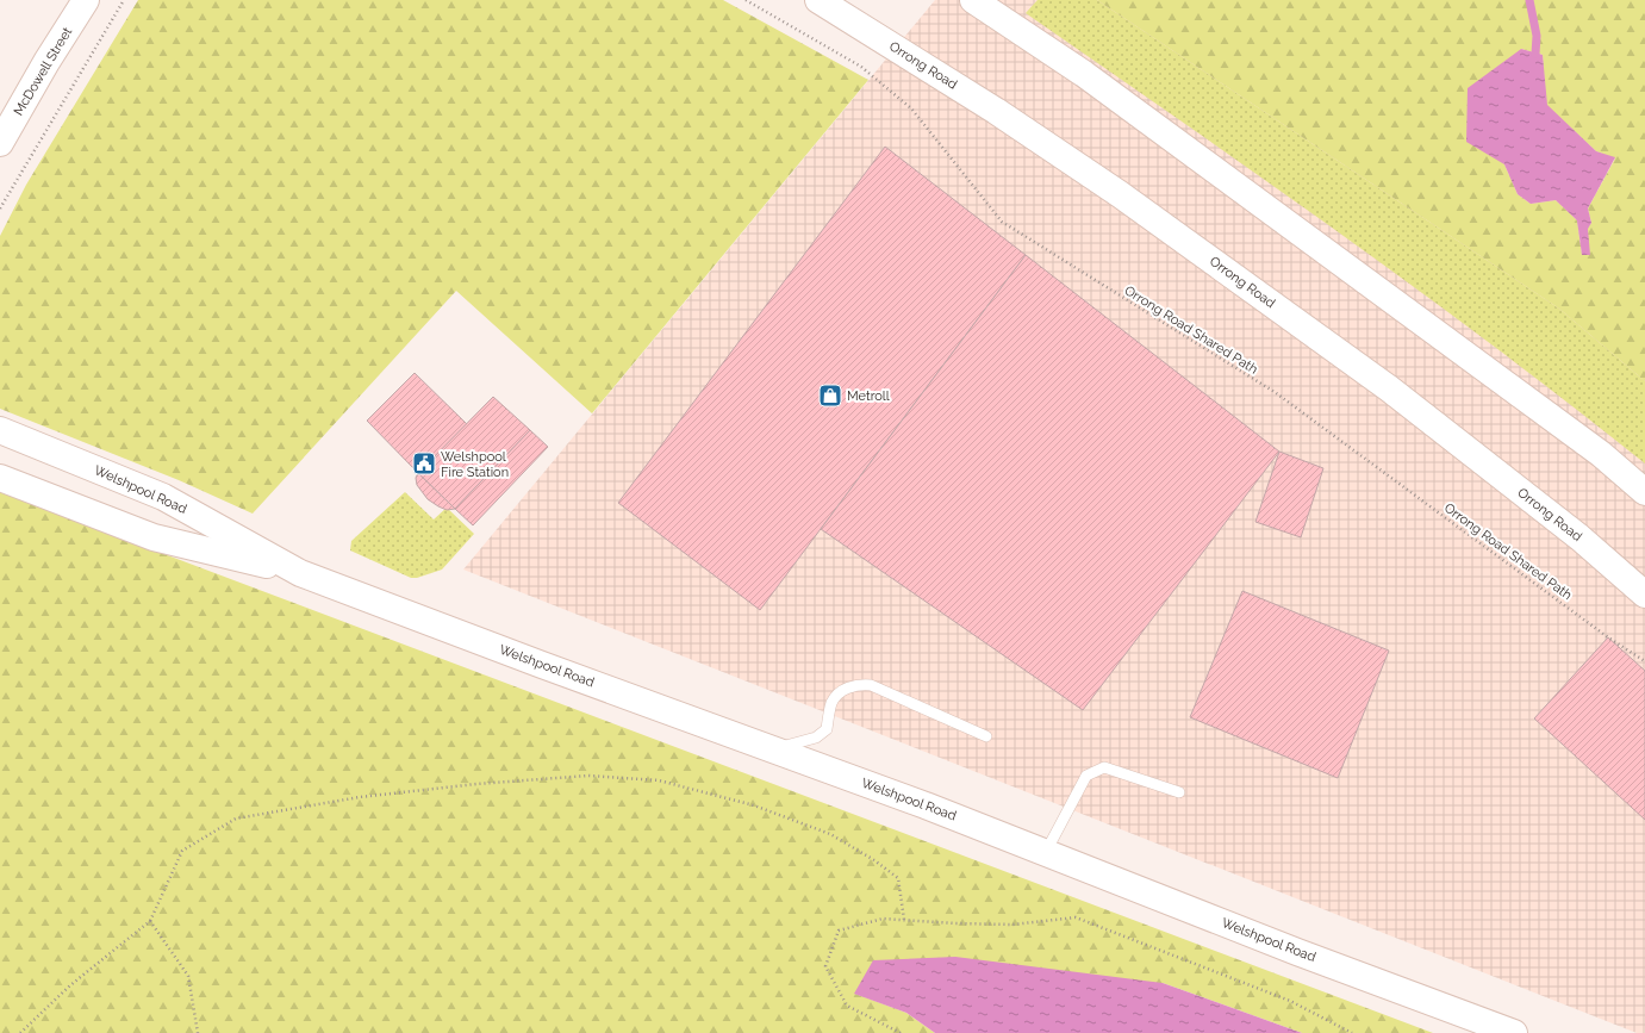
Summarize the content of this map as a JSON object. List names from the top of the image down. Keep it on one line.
{"streets":{"main road":["Orrong Road","McDowell Street","Welshpool Road"],"path":["Orrong Road Shared Path"]},"places":{"shop":["Metroll"],"public building":["Welshpool Fire Station"]}}
